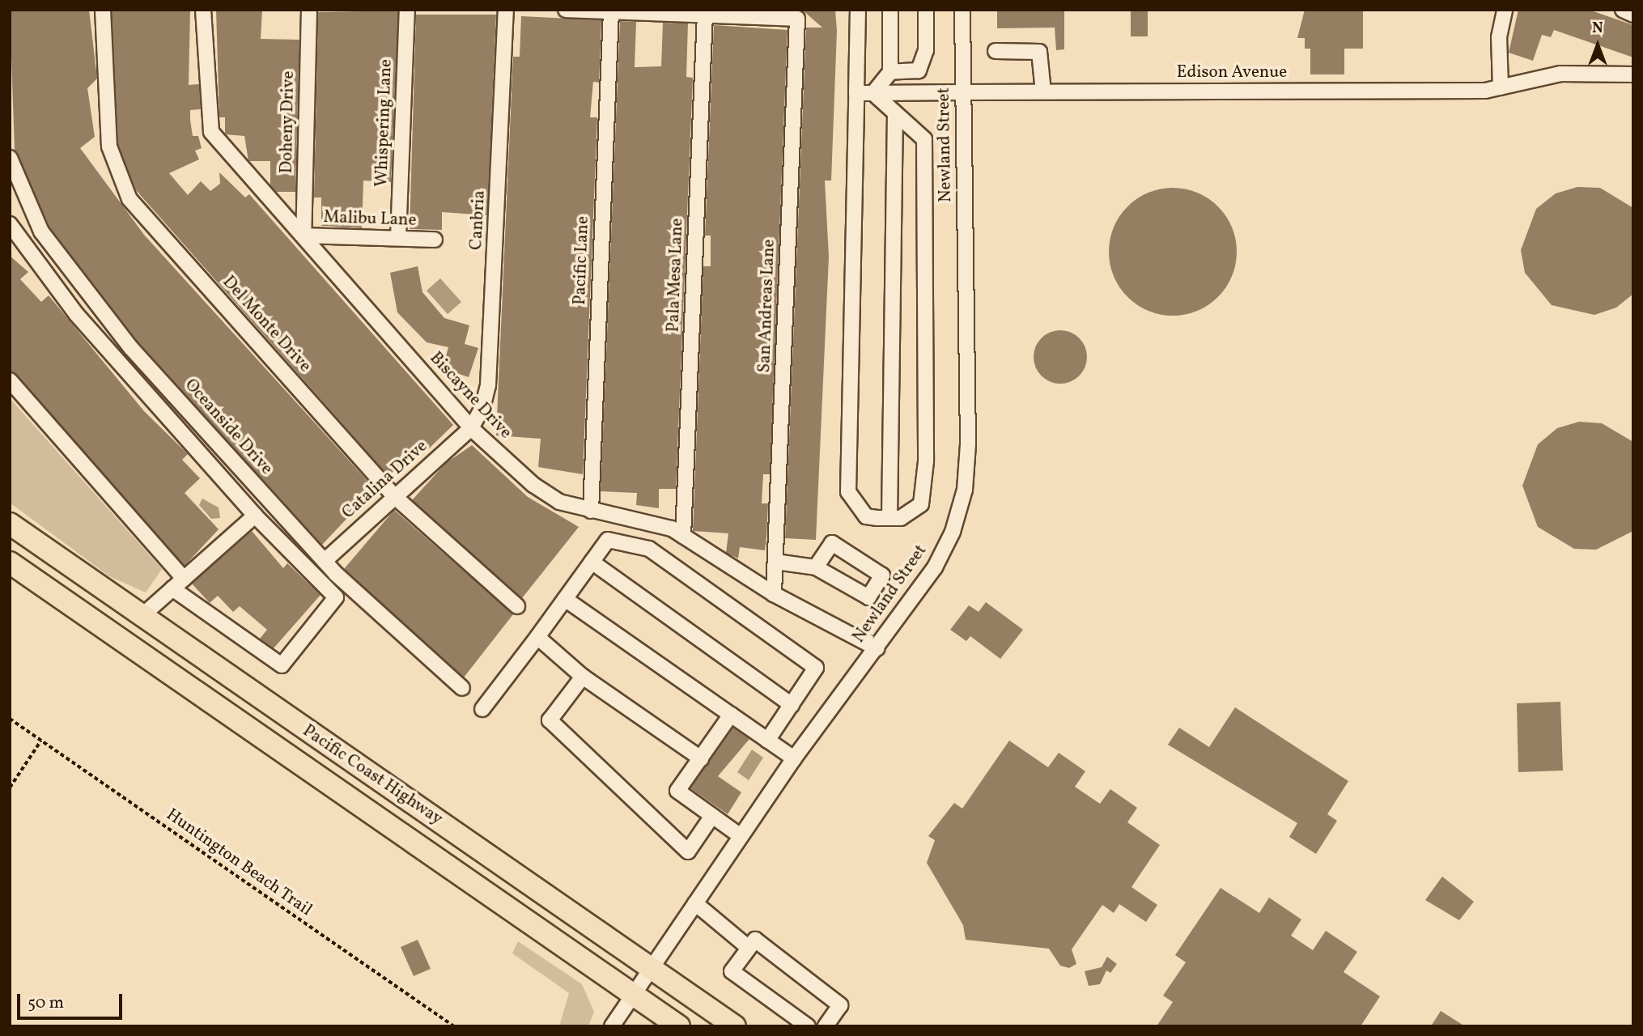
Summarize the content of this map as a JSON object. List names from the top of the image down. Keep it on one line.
{"streets":{"highway":["Pacific Coast Highway"],"street":["Edison Avenue","Doheny Drive","Whispering Lane","Newland Street","Malibu Lane","Canbria","Pacific Lane","Pala Mesa Lane","San Andreas Lane","Del Monte Drive","Biscayne Drive","Oceanside Drive","Catalina Drive"],"path":["Huntington Beach Trail"]},"crossings":[["Edison Avenue","Newland Street"],["Doheny Drive","Malibu Lane"],["Doheny Drive","Biscayne Drive"],["Whispering Lane","Malibu Lane"],["Newland Street","Biscayne Drive"],["Newland Street","Pacific Coast Highway"],["Malibu Lane","Biscayne Drive"],["Canbria","Biscayne Drive"],["Canbria","Catalina Drive"],["Pacific Lane","Biscayne Drive"],["Pala Mesa Lane","San Andreas Lane"],["Pala Mesa Lane","Biscayne Drive"],["San Andreas Lane","Biscayne Drive"],["Del Monte Drive","Catalina Drive"],["Biscayne Drive","Catalina Drive"],["Oceanside Drive","Catalina Drive"]],"scale_bar":"50 m","north":"top"}
